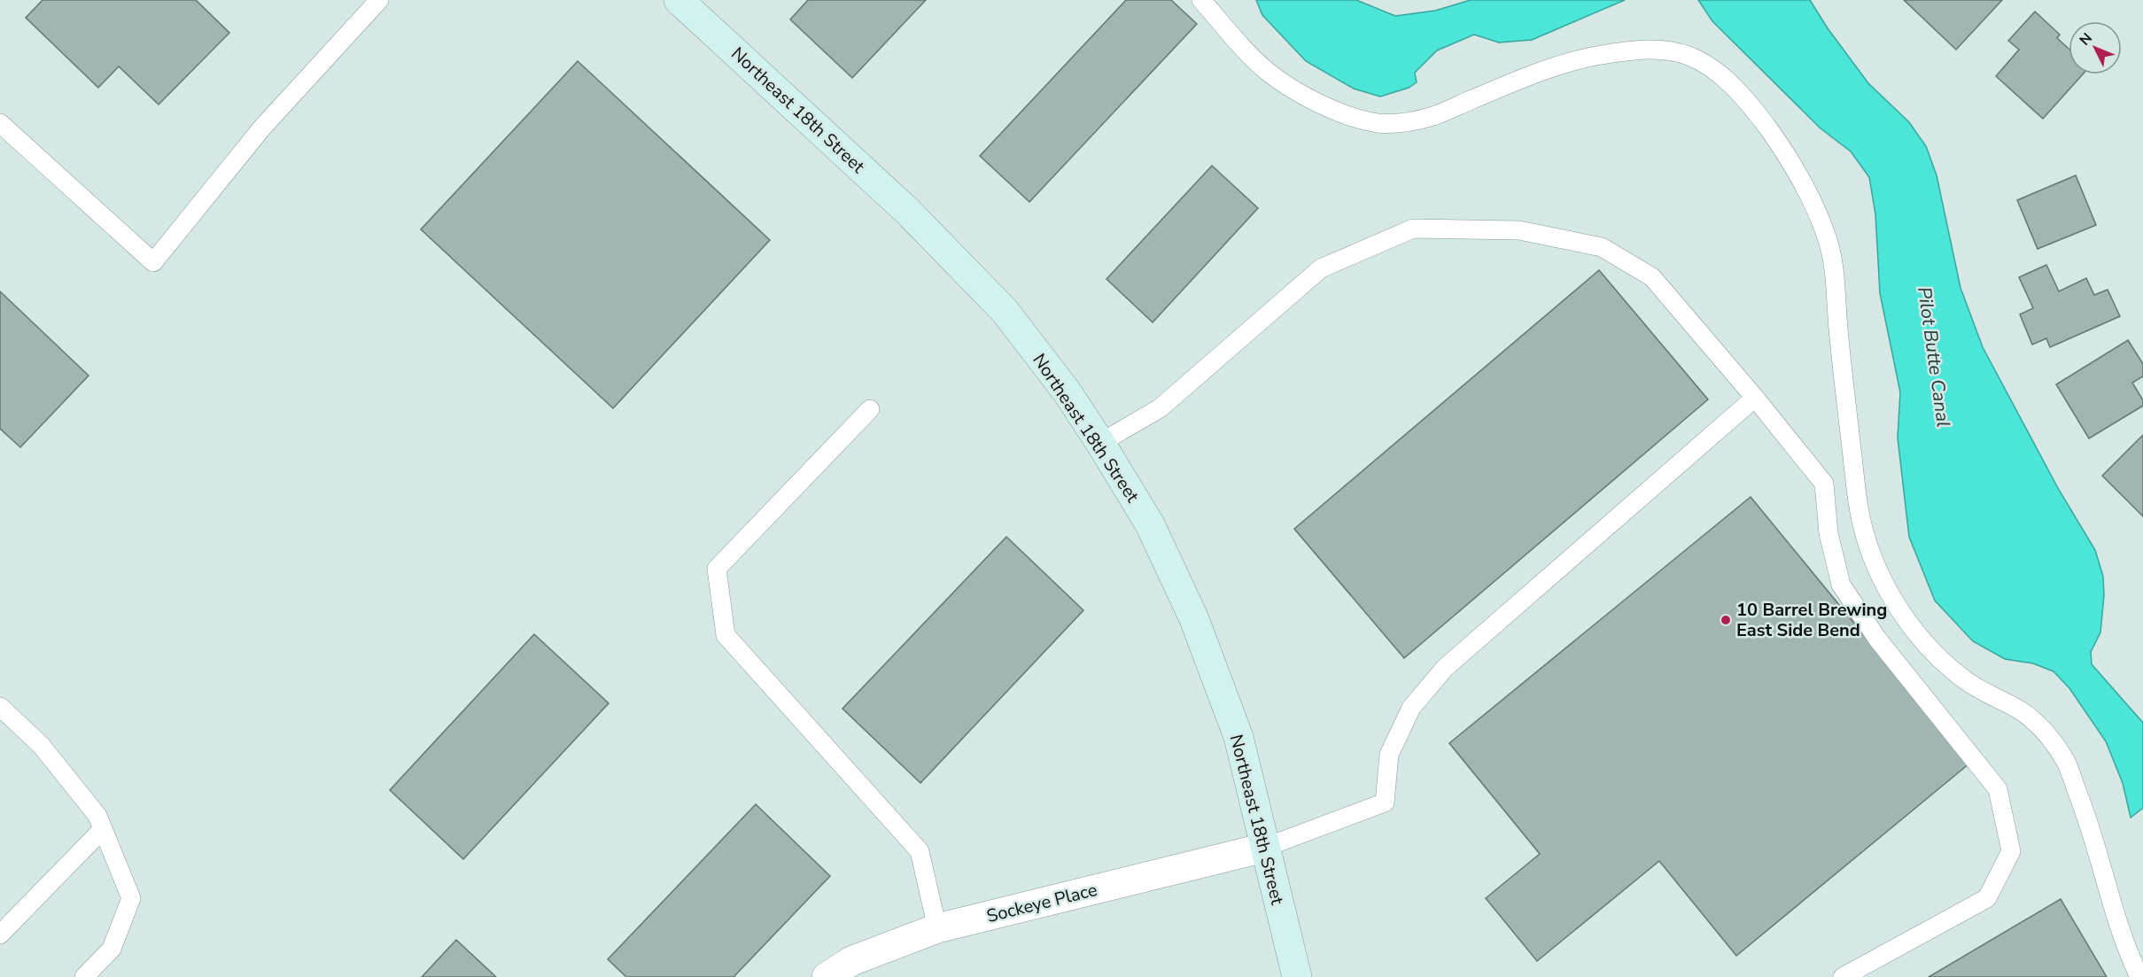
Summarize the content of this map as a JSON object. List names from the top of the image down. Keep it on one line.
{"streets":{"street":["Northeast 18th Street","Sockeye Place"]},"crossings":[["Northeast 18th Street","Sockeye Place"]],"water":["Pilot Butte Canal"],"places":["10 Barrel Brewing East Side Bend"],"north":"top left"}
